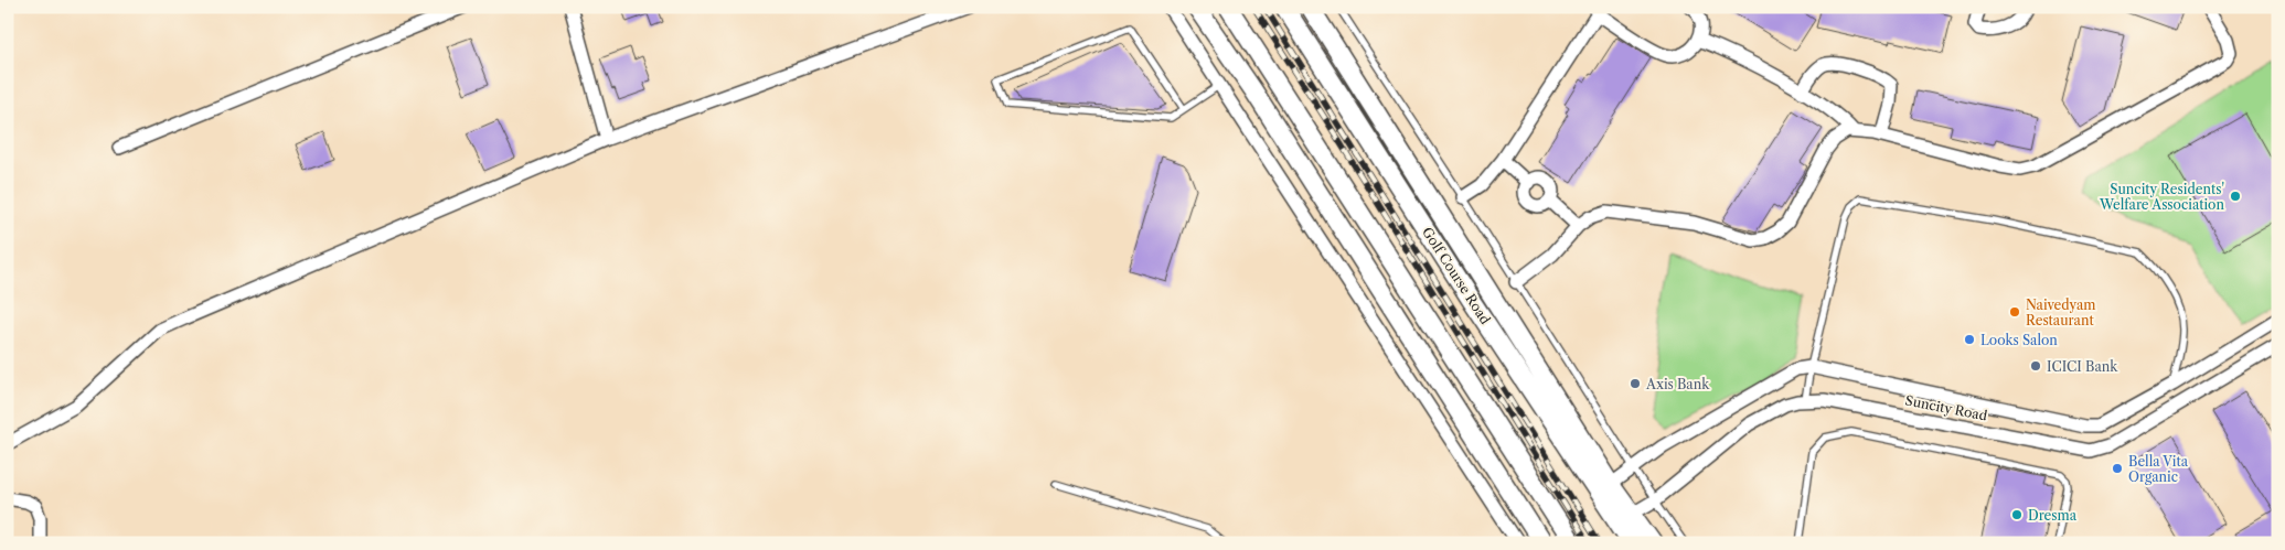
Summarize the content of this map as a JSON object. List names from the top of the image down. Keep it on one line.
{"streets":{"main road":["Golf Course Road"],"street":["Suncity Road"]},"crossings":[["Golf Course Road","Suncity Road"]],"places":["Suncity Residents' Welfare Association","Naivedyam Restaurant","Looks Salon","ICICI Bank","Axis Bank","Bella Vita Organic","Dresma"]}
